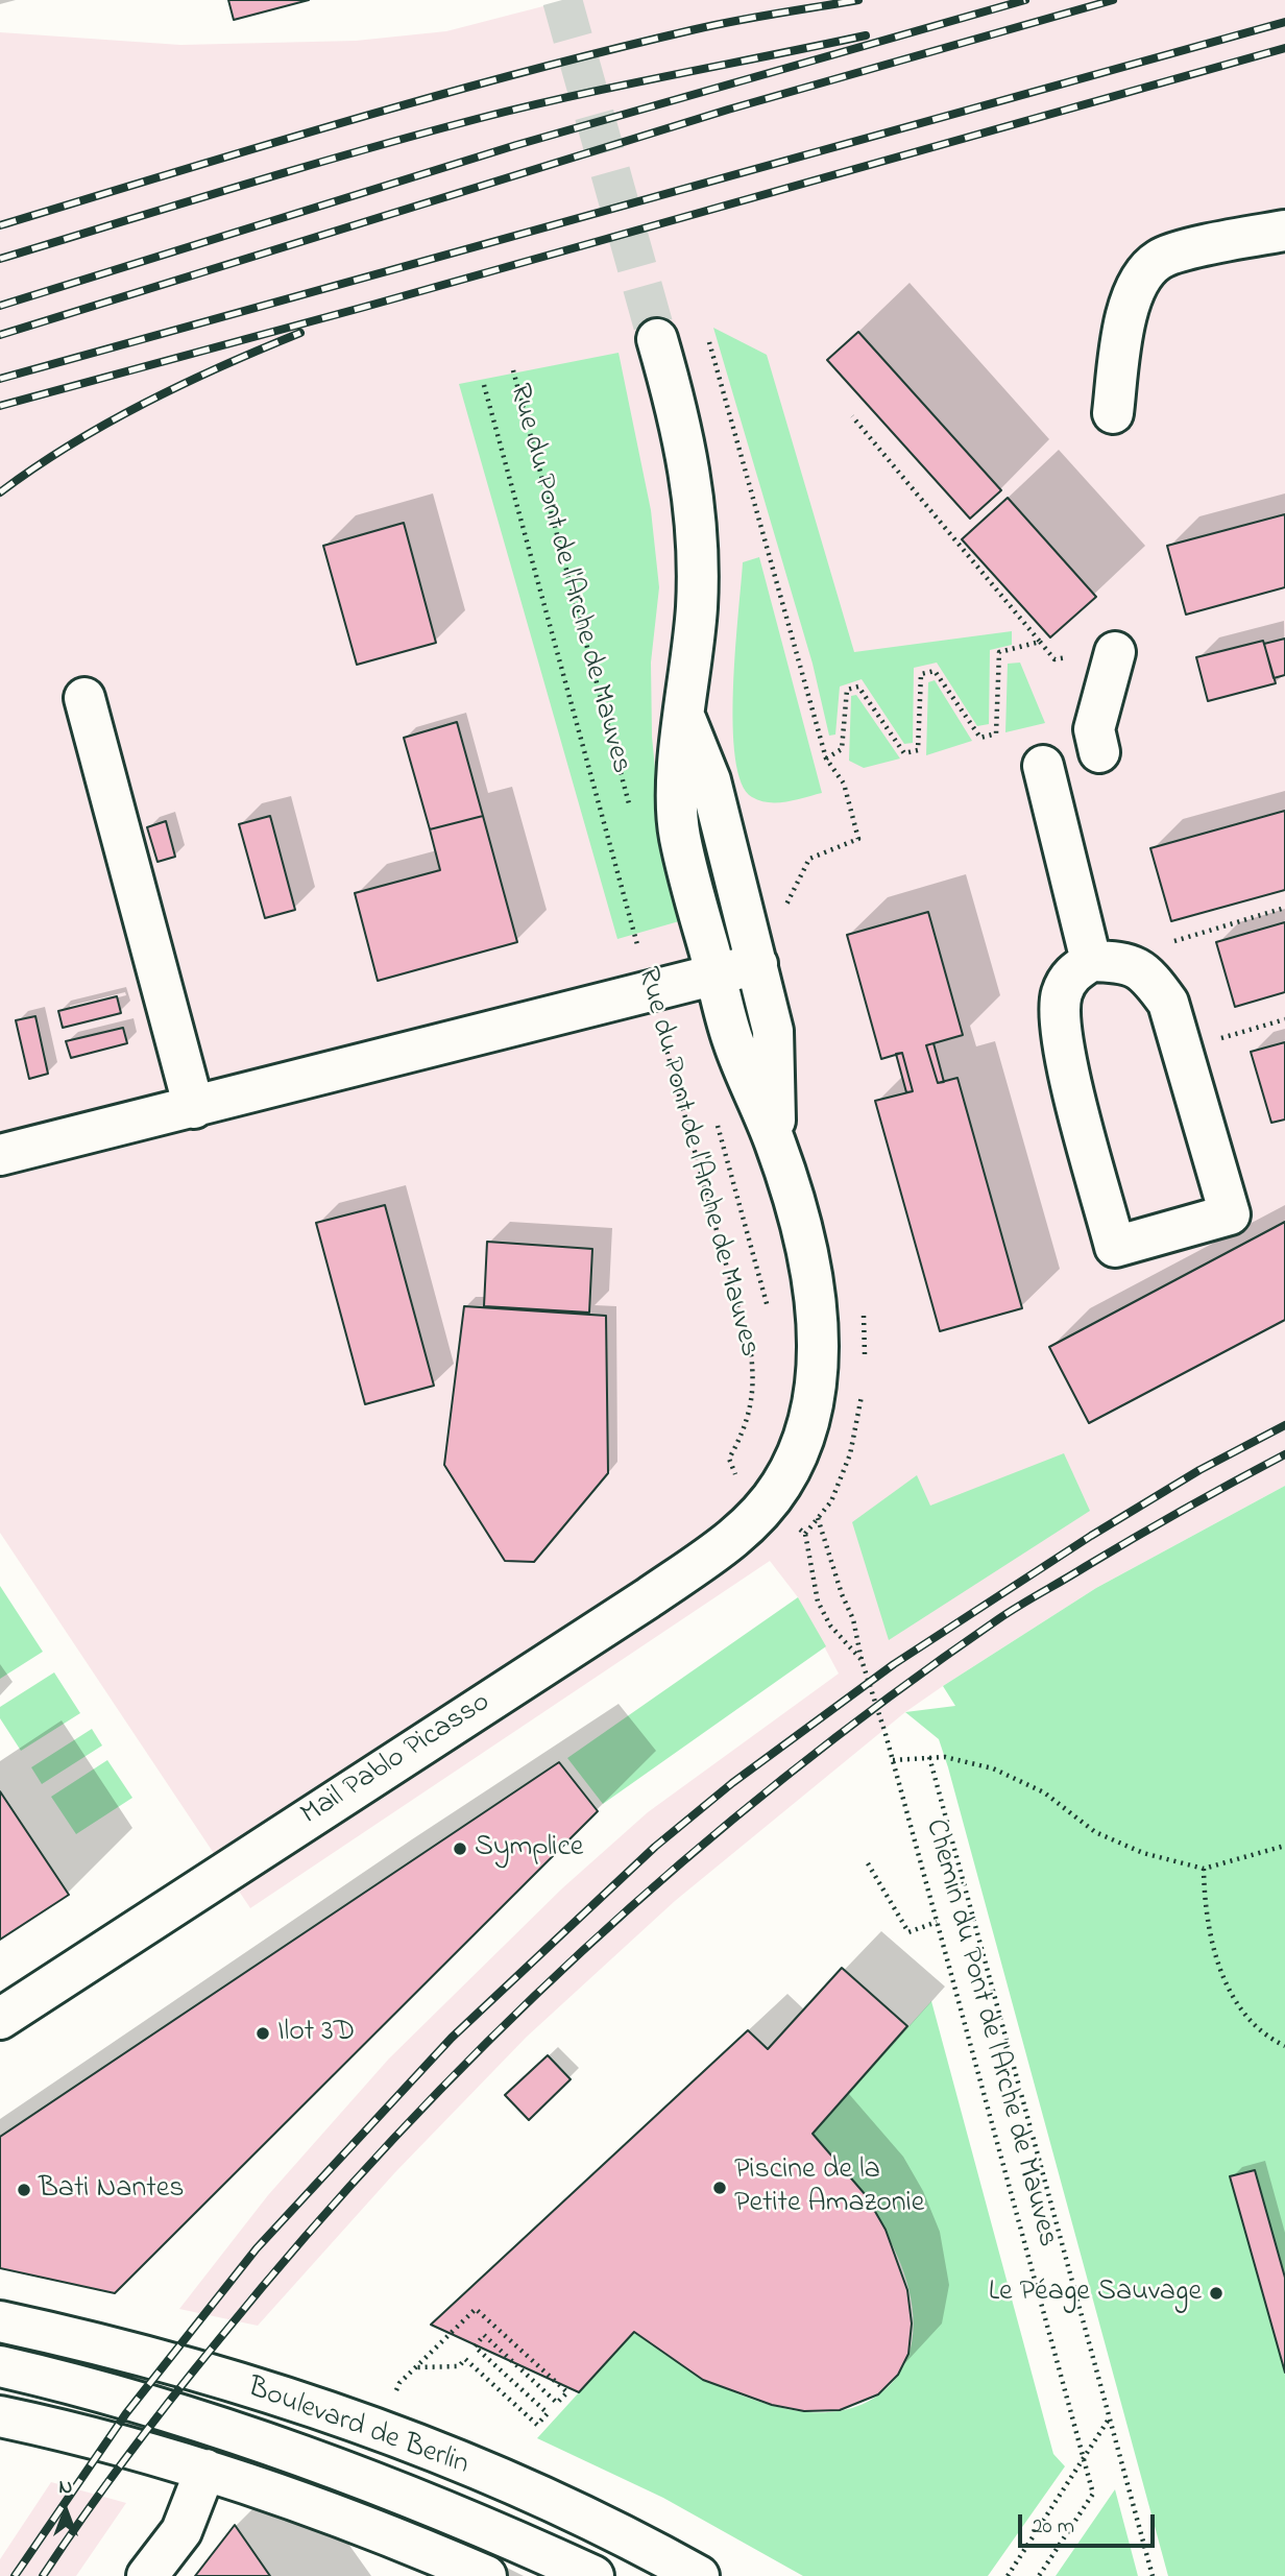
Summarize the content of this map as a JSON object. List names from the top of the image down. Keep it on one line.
{"streets":{"street":["Rue du Pont de l'Arche de Mauves","Mail Pablo Picasso","Boulevard de Berlin"],"path":["Chemin du Pont de l'Arche de Mauves"]},"crossings":[["Rue du Pont de l'Arche de Mauves","Mail Pablo Picasso"]],"places":["Symplice","Ilot 3D","Piscine de la Petite Amazonie","Bati Nantes","Le Péage Sauvage"],"scale_bar":"20 m","north":"top"}
